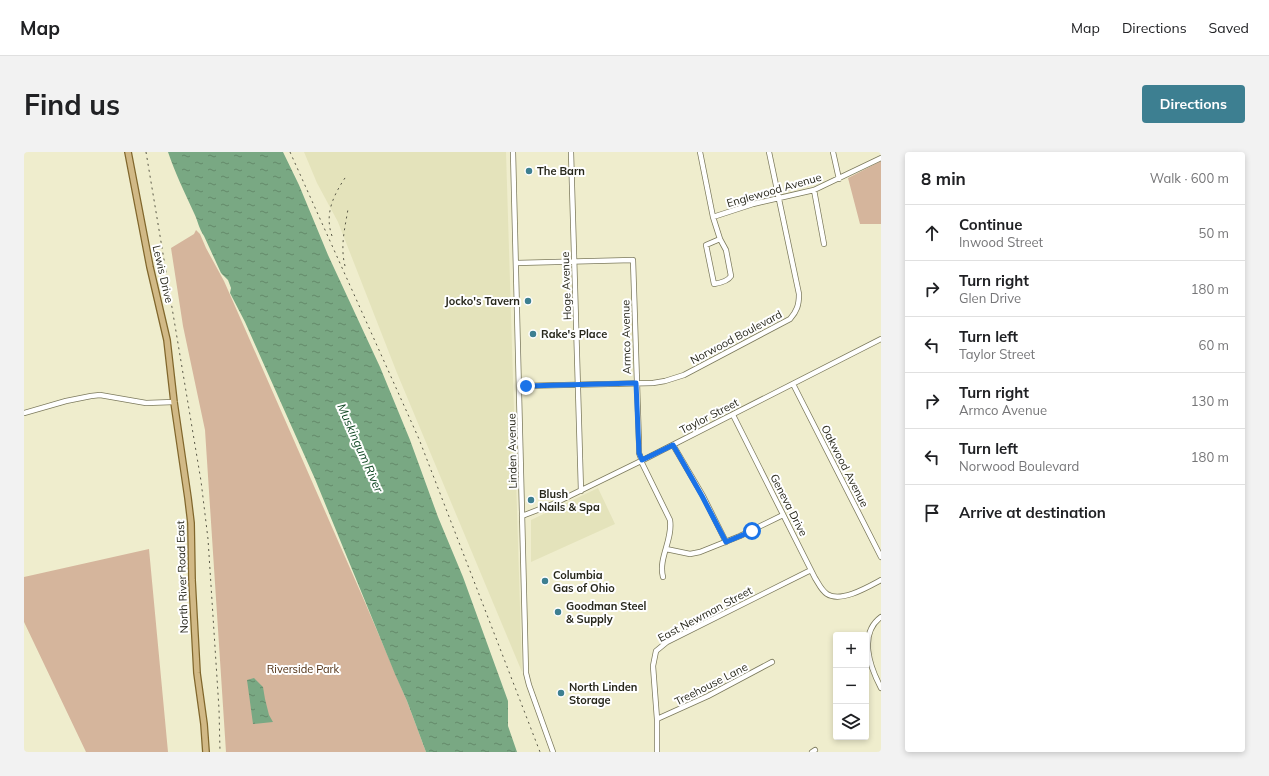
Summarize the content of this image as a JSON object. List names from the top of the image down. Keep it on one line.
{"streets":{"main road":["Lewis Drive","North River Road East"],"street":["Englewood Avenue","Hoge Avenue","Armco Avenue","Norwood Boulevard","Taylor Street","Linden Avenue","Oakwood Avenue","Geneva Drive","East Newman Street","Treehouse Lane"]},"crossings":[["Englewood Avenue","Norwood Boulevard"],["Lewis Drive","North River Road East"],["Hoge Avenue","Armco Avenue"],["Hoge Avenue","Norwood Boulevard"],["Hoge Avenue","Taylor Street"],["Armco Avenue","Norwood Boulevard"],["Armco Avenue","Taylor Street"],["Norwood Boulevard","Linden Avenue"],["Taylor Street","Linden Avenue"],["Taylor Street","Oakwood Avenue"],["Taylor Street","Geneva Drive"],["Geneva Drive","East Newman Street"],["East Newman Street","Treehouse Lane"]],"water":["Muskingum River"],"parks":["Riverside Park"],"places":["The Barn","Jocko's Tavern","Rake's Place","Blush Nails & Spa","Columbia Gas of Ohio","Goodman Steel & Supply","North Linden Storage"],"page":{"header":"Map","nav":["Map","Directions","Saved"],"buttons":"Directions","title":"Find us","heading":["8 min","Walk · 600 m"],"list":[["Continue","Inwood Street","50 m"],["Turn right","Glen Drive","180 m"],["Turn left","Taylor Street","60 m"],["Turn right","Armco Avenue","130 m"],["Turn left","Norwood Boulevard","180 m"],"Arrive at destination"],"map_buttons":["+","−"]}}
